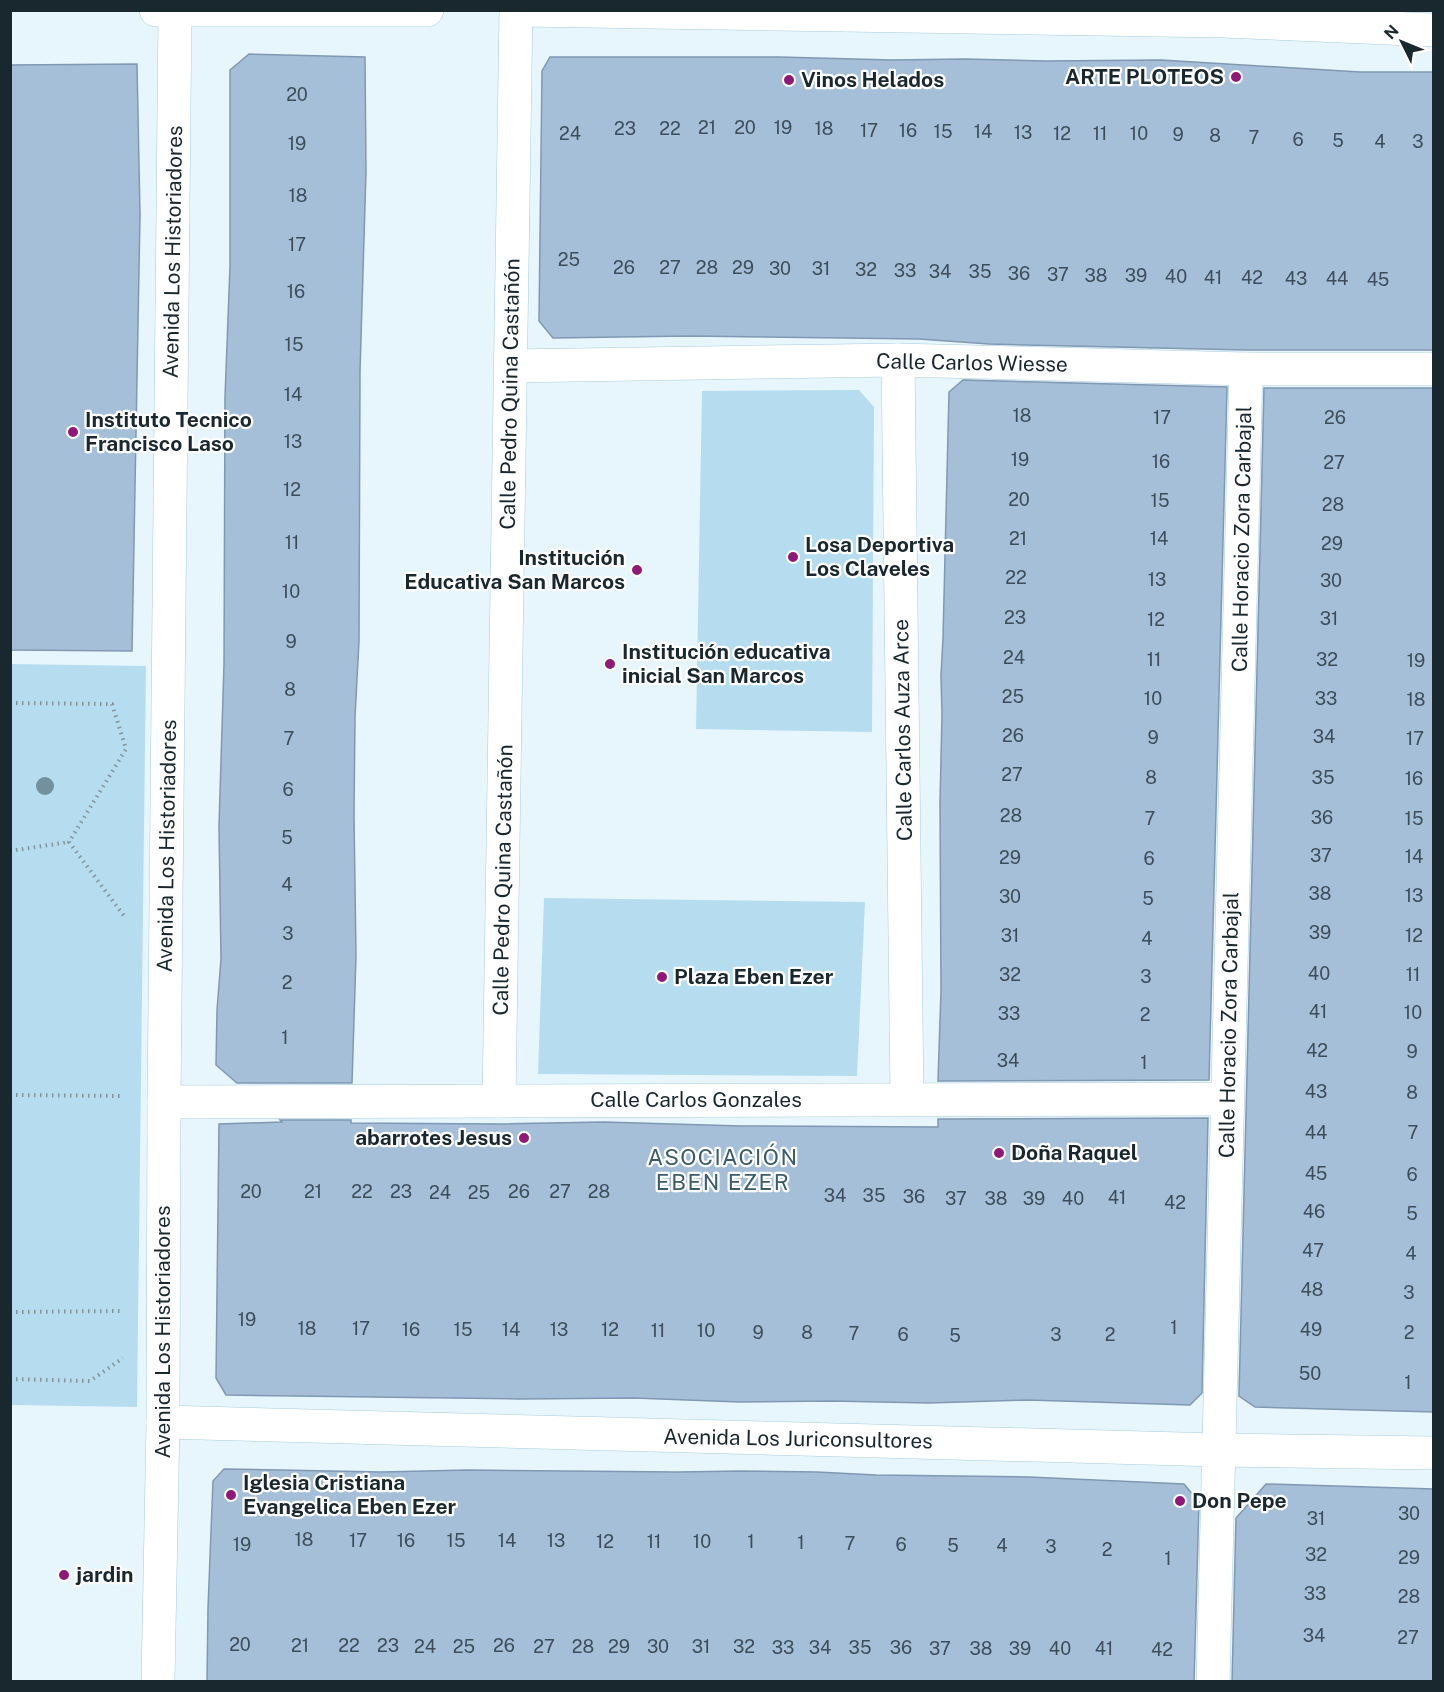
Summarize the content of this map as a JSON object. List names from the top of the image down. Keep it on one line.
{"streets":{"street":["Avenida Los Historiadores","Calle Carlos Wiesse","Calle Pedro Quina Castañón","Calle Horacio Zora Carbajal","Calle Carlos Auza Arce","Calle Carlos Gonzales","Avenida Los Juriconsultores"]},"crossings":[["Avenida Los Historiadores","Calle Carlos Gonzales"],["Avenida Los Historiadores","Avenida Los Juriconsultores"],["Calle Carlos Wiesse","Calle Pedro Quina Castañón"],["Calle Carlos Wiesse","Calle Horacio Zora Carbajal"],["Calle Carlos Wiesse","Calle Carlos Auza Arce"],["Calle Pedro Quina Castañón","Calle Carlos Gonzales"],["Calle Horacio Zora Carbajal","Calle Carlos Gonzales"],["Calle Horacio Zora Carbajal","Avenida Los Juriconsultores"],["Calle Carlos Auza Arce","Calle Carlos Gonzales"]],"districts":["ASOCIACIÓN EBEN EZER"],"places":["ARTE PLOTEOS","Vinos Helados","Instituto Tecnico Francisco Laso","Losa Deportiva Los Claveles","Institución Educativa San Marcos","Institución educativa inicial San Marcos","Plaza Eben Ezer","abarrotes Jesus","Doña Raquel","Iglesia Cristiana Evangelica Eben Ezer","Don Pepe","jardin"],"house_numbers":["20","21","20","19","23","22","18","17","16","15","14","13","24","12","11","10","9","8","7","6","5","4","3","19","18","17","25","26","27","28","29","30","31","32","33","34","35","36","37","38","39","40","41","42","43","44","45","16","15","14","18","17","26","13","19","16","27","12","20","15","28","21","14","11","29","22","13","30","10","23","31","12","9","24","11","32","19","8","25","10","33","18","26","34","9","7","17","27","8","35","16","6","28","36","7","15","5","37","14","29","6","4","38","13","30","5","39","3","31","12","4","40","32","11","3","2","41","10","33","2","1","42","9","34","1","43","8","44","7","45","6","20","21","22","23","26","27","28","24","25","34","35","36","41","37","38","39","40","42","46","5","47","4","48","3","19","1","18","17","16","15","14","13","12","49","11","10","9","8","2","7","6","3","2","5","50","1","30","31","18","17","16","15","14","13","12","11","10","1","1","7","19","6","5","4","3","2","32","29","1","33","28","34","27","20","21","22","23","26","24","25","27","28","29","30","31","32","33","34","35","36","37","38","39","40","41","42"],"north":"top left"}
